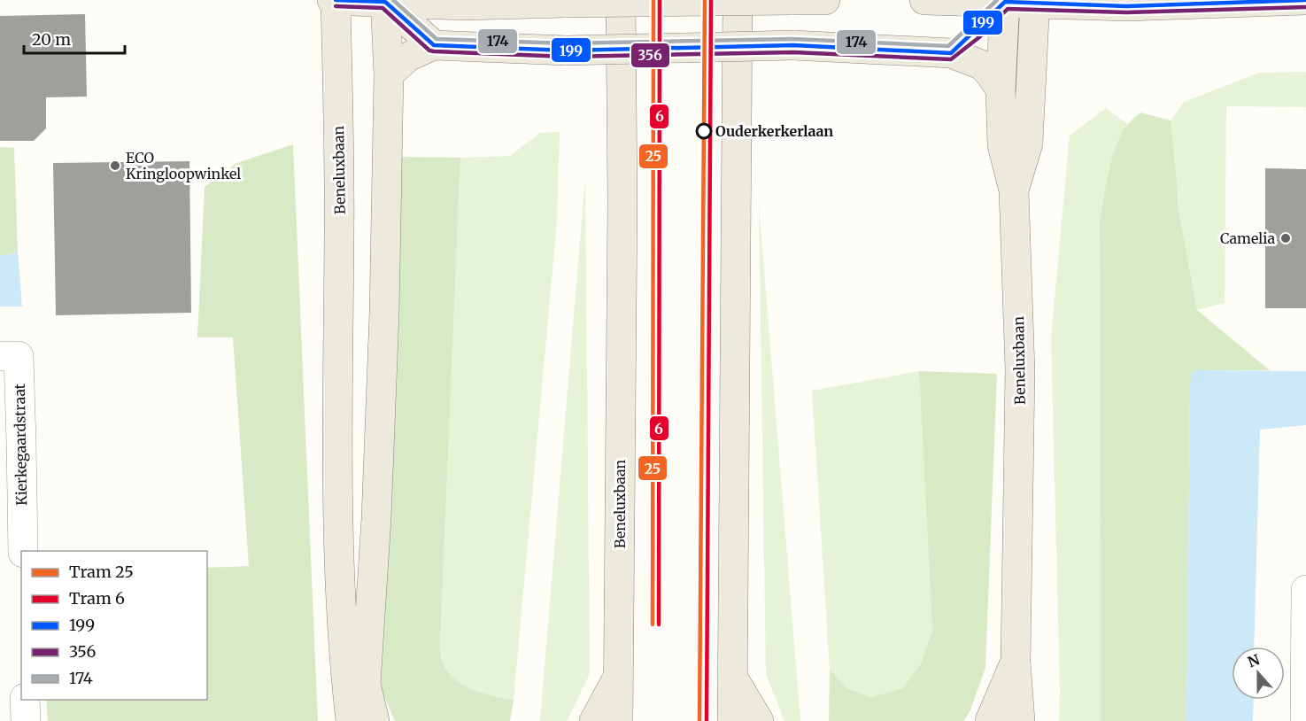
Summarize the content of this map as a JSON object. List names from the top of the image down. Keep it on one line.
{"streets":{"main road":["Beneluxbaan"],"street":["Kierkegaardstraat"]},"places":["Ouderkerkerlaan","ECO Kringloopwinkel","Camelia"],"lines":["tram line 25","tram line 6","transit line 199","transit line 174","transit line 356"],"legend":["Tram 25","Tram 6","199","356","174"],"scale_bar":"20 m","north":"top"}
